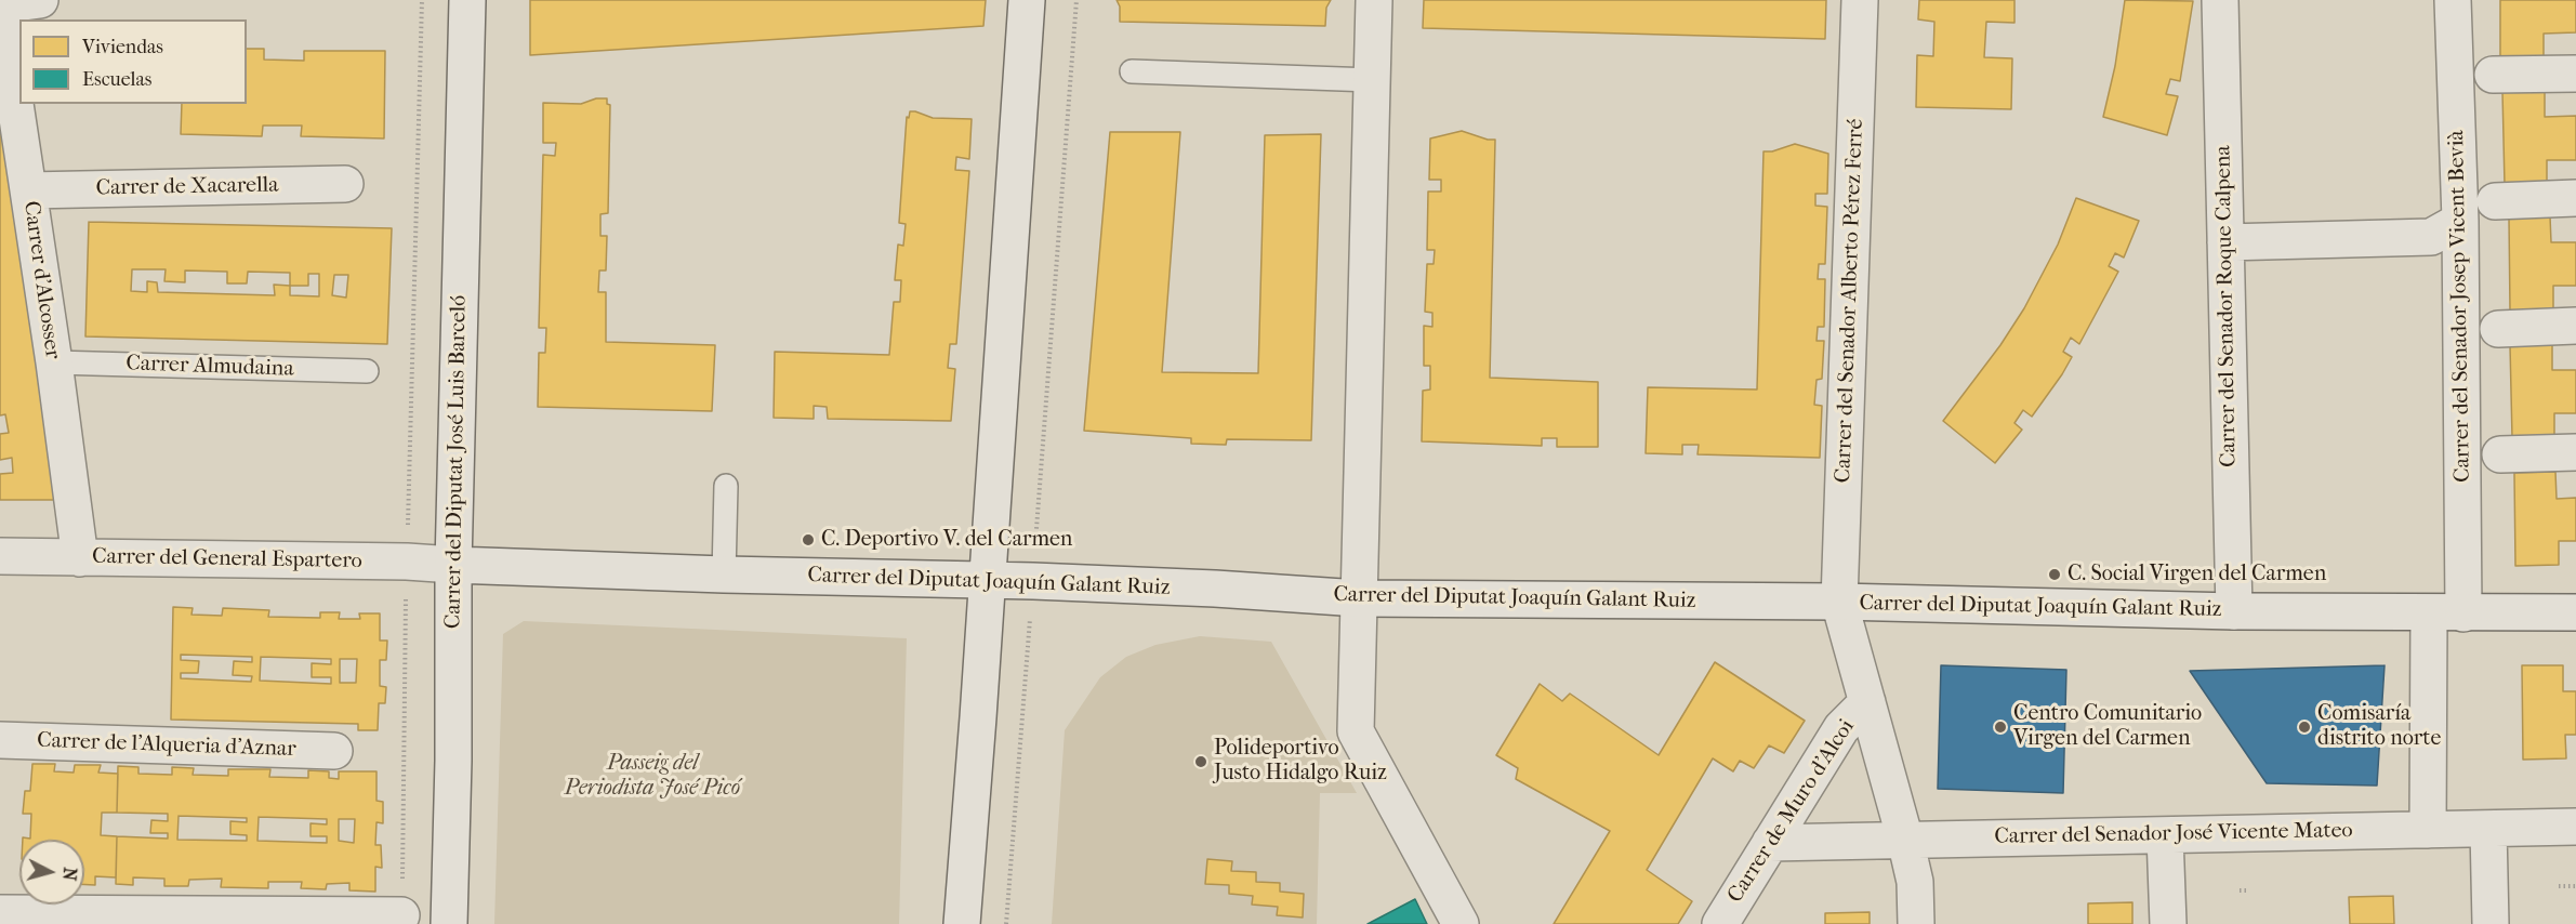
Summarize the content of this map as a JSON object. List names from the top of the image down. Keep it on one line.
{"streets":{"street":["Carrer de Xacarella","Carrer d'Alcosser","Carrer del Senador Alberto Pérez Ferré","Carrer del Senador Roque Calpena","Carrer del Senador Josep Vicent Bevià","Carrer del Diputat José Luis Barceló","Carrer del General Espartero","Carrer del Diputat Joaquín Galant Ruiz","Carrer de l'Alqueria d'Aznar","Carrer de Muro d'Alcoi","Carrer del Senador José Vicente Mateo"],"lane":["Carrer Almudaina"]},"crossings":[["Carrer de Xacarella","Carrer d'Alcosser"],["Carrer d'Alcosser","Carrer Almudaina"],["Carrer d'Alcosser","Carrer del General Espartero"],["Carrer del Senador Alberto Pérez Ferré","Carrer del Diputat Joaquín Galant Ruiz"],["Carrer del Senador Alberto Pérez Ferré","Carrer de Muro d'Alcoi"],["Carrer del Senador Alberto Pérez Ferré","Carrer del Senador José Vicente Mateo"],["Carrer del Senador Roque Calpena","Carrer del Diputat Joaquín Galant Ruiz"],["Carrer del Senador Josep Vicent Bevià","Carrer del Diputat Joaquín Galant Ruiz"],["Carrer del Diputat José Luis Barceló","Carrer del General Espartero"],["Carrer del Diputat José Luis Barceló","Carrer del Diputat Joaquín Galant Ruiz"],["Carrer del General Espartero","Carrer del Diputat Joaquín Galant Ruiz"],["Carrer de Muro d'Alcoi","Carrer del Senador José Vicente Mateo"]],"parks":["Passeig del Periodista José Picó"],"places":["C. Deportivo V. del Carmen","C. Social Virgen del Carmen","Centro Comunitario Virgen del Carmen","Comisaría distrito norte","Polideportivo Justo Hidalgo Ruiz"],"legend":["Viviendas","Escuelas"],"north":"right"}
